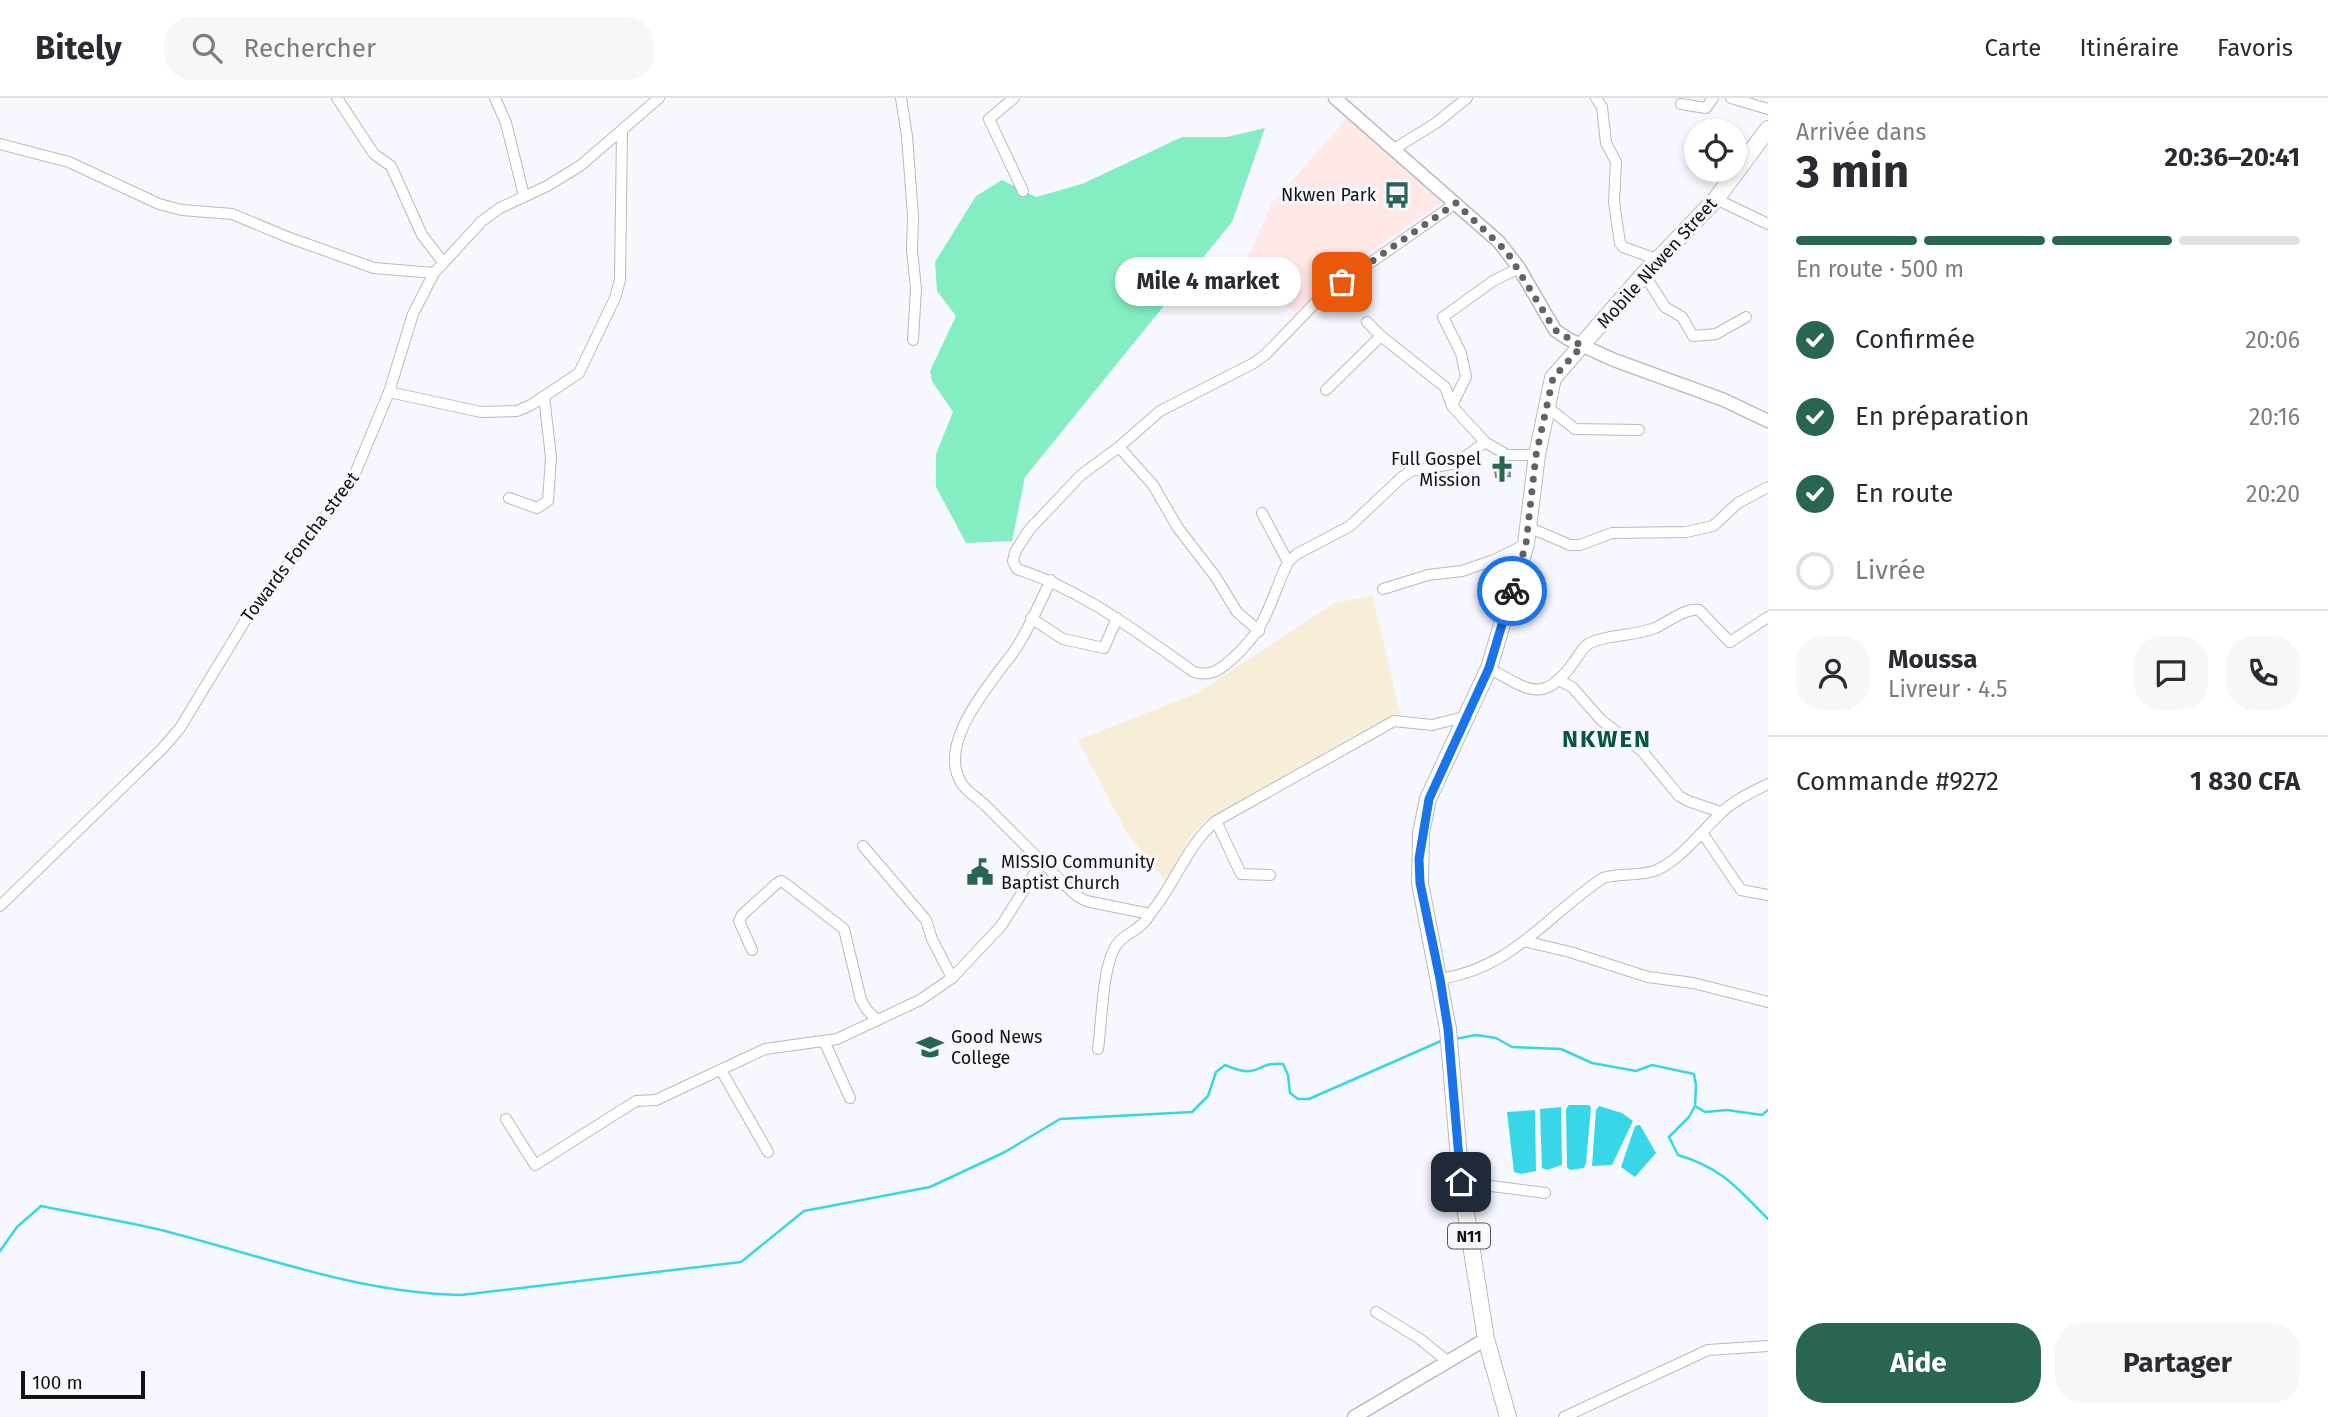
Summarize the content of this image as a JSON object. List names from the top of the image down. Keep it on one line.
{"streets":{"highway":["Mobile Nkwen Street","N11"],"street":["Towards Foncha street"]},"districts":["NKWEN"],"places":{"bus stop":["Nkwen Park"],"other":["Mile 4 market"],"church":["Full Gospel Mission"],"public building":["MISSIO Community Baptist Church"],"school or university":["Good News College"]},"scale_bar":"100 m","page":{"header":"Bitely","search":"Rechercher","nav":["Carte","Itinéraire","Favoris"],"heading":["3 min","Arrivée dans","20:36–20:41"],"panel":["Moussa","Livreur · 4.5","Commande #9272","1 830 CFA"],"bar":"En route · 500 m","bubble":"Mile 4 market","list":[["Confirmée","20:06"],["En préparation","20:16"],["En route","20:20"],"Livrée"],"buttons":["Aide","Partager"],"scale":"100 m"}}
